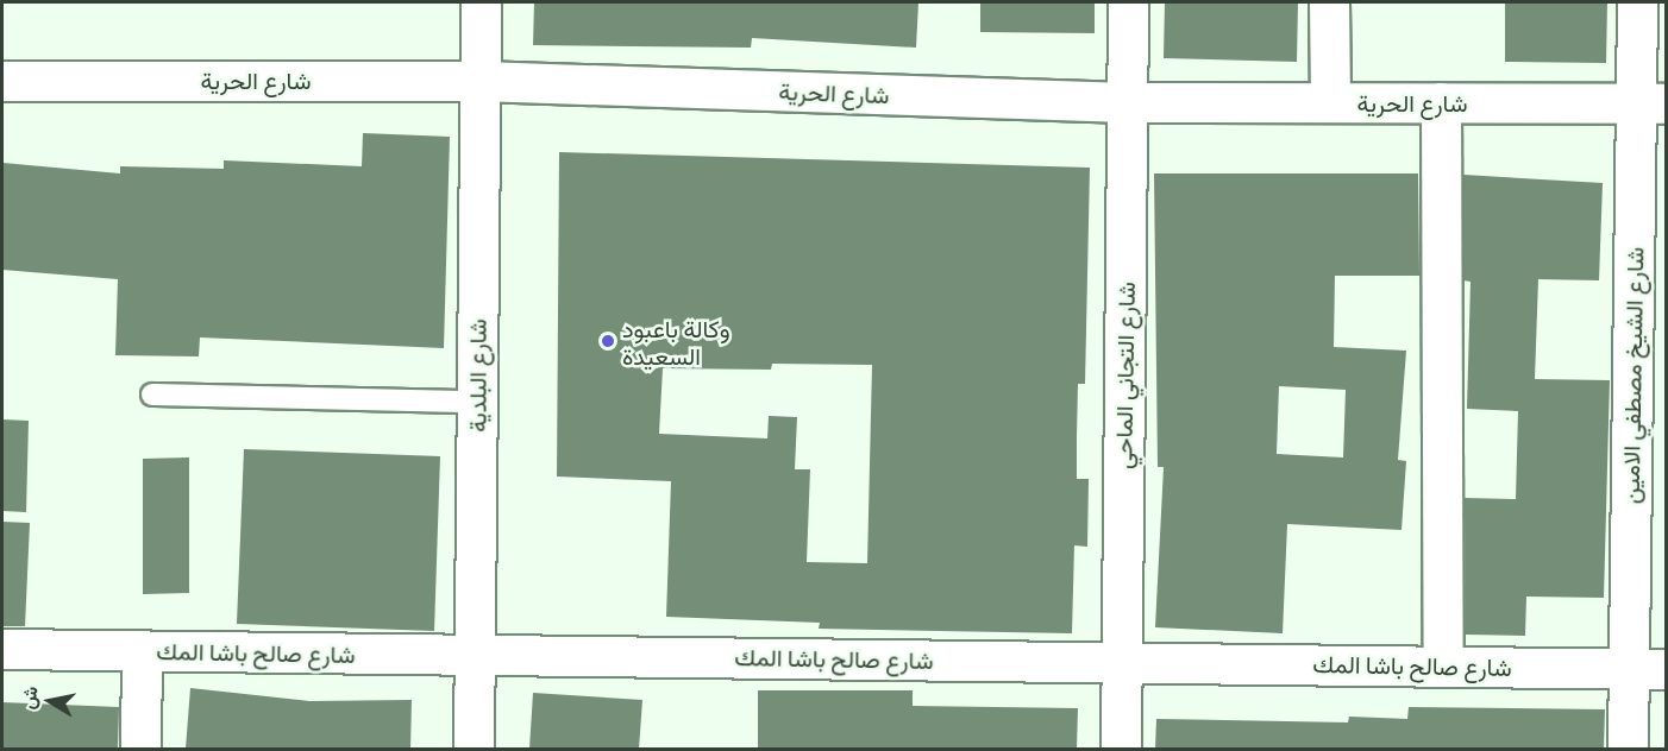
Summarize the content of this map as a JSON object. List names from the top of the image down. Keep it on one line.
{"streets":{"street":["شارع الحرية","شارع البلدية","شارع التجاني الماحي","شارع الشيخ مصطفي الامين","شارع صالح باشا المك"]},"crossings":[["شارع الحرية","شارع البلدية"],["شارع الحرية","شارع التجاني الماحي"],["شارع الحرية","شارع الشيخ مصطفي الامين"],["شارع البلدية","شارع صالح باشا المك"],["شارع التجاني الماحي","شارع صالح باشا المك"],["شارع الشيخ مصطفي الامين","شارع صالح باشا المك"]],"places":["وكالة باعبود السعيدة"],"north":"left"}
